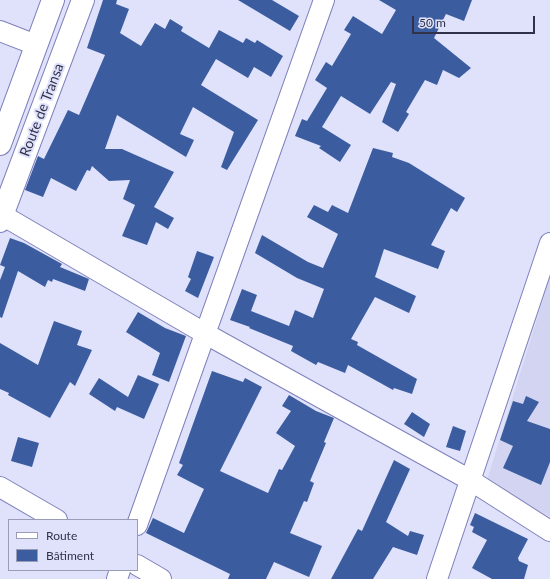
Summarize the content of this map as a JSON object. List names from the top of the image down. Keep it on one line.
{"streets":{"main road":["Route de Transa"]},"legend":["Route","Bâtiment"],"scale_bar":"50 m"}
